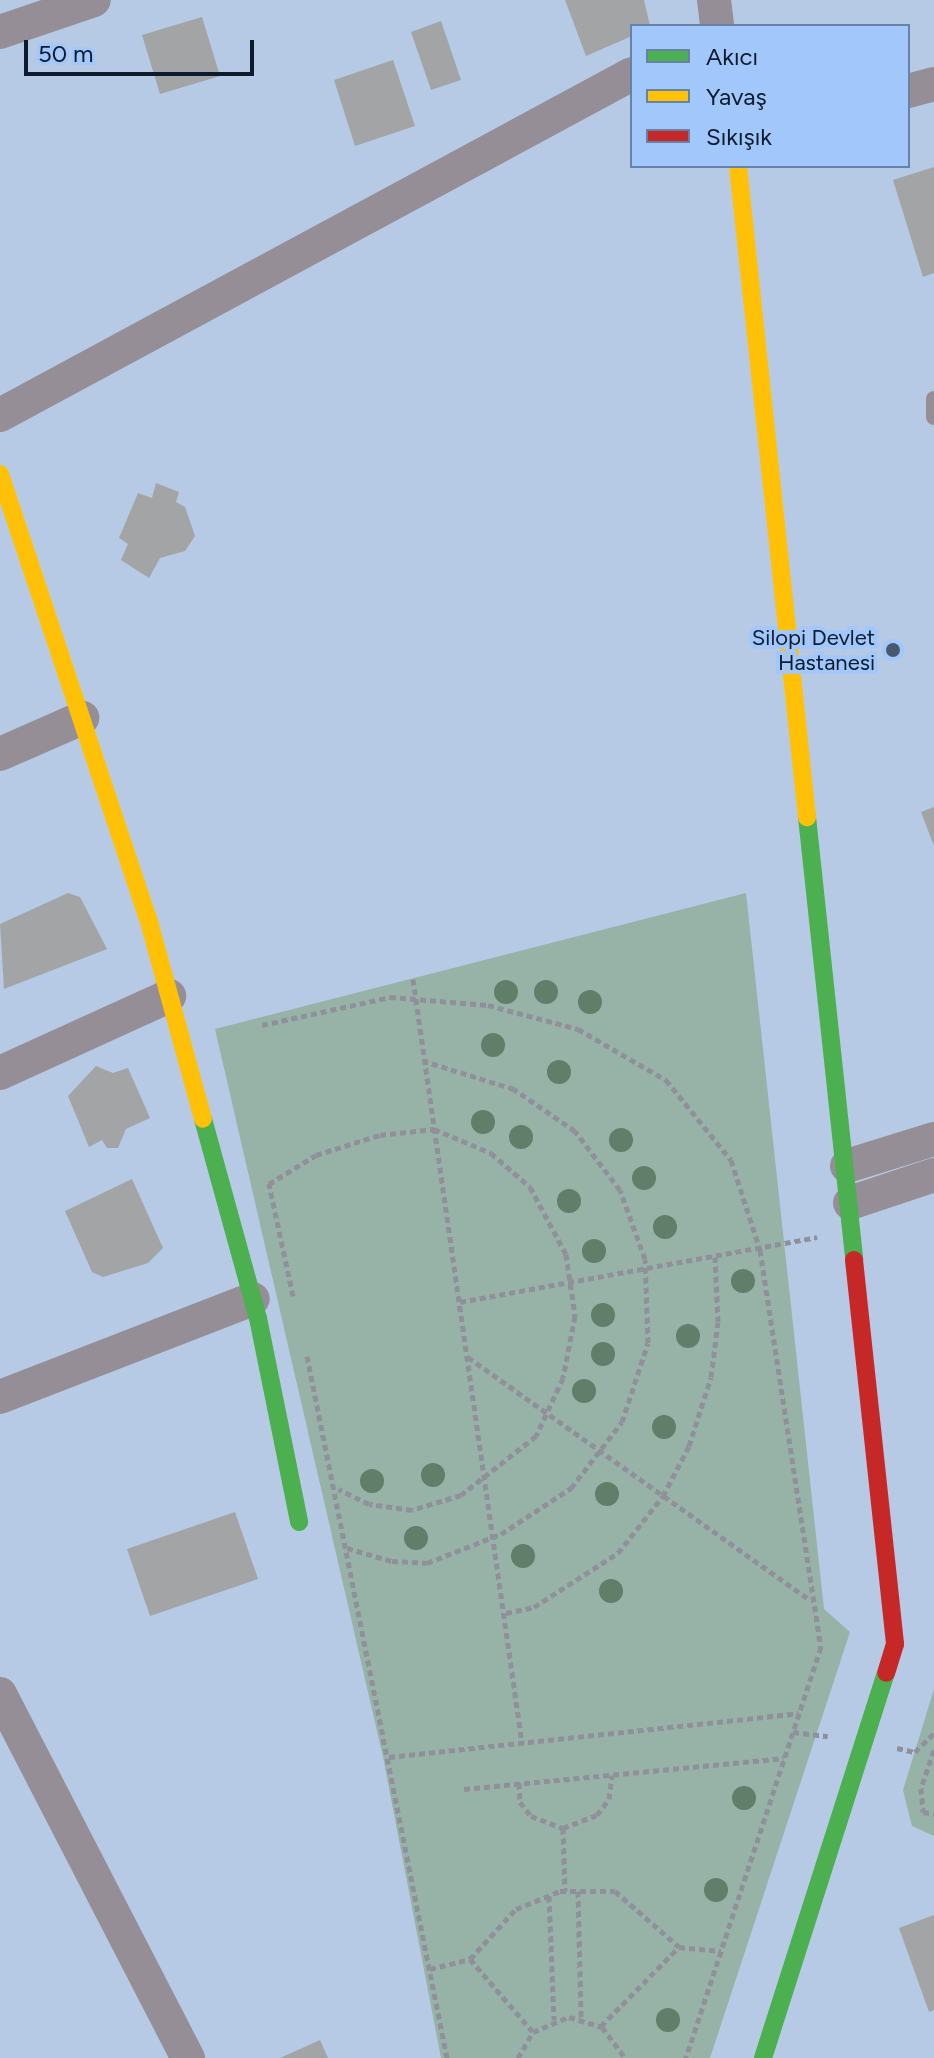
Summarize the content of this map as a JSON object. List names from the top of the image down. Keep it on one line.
{"places":["Silopi Devlet Hastanesi"],"legend":["Akıcı","Yavaş","Sıkışık"],"scale_bar":"50 m"}
